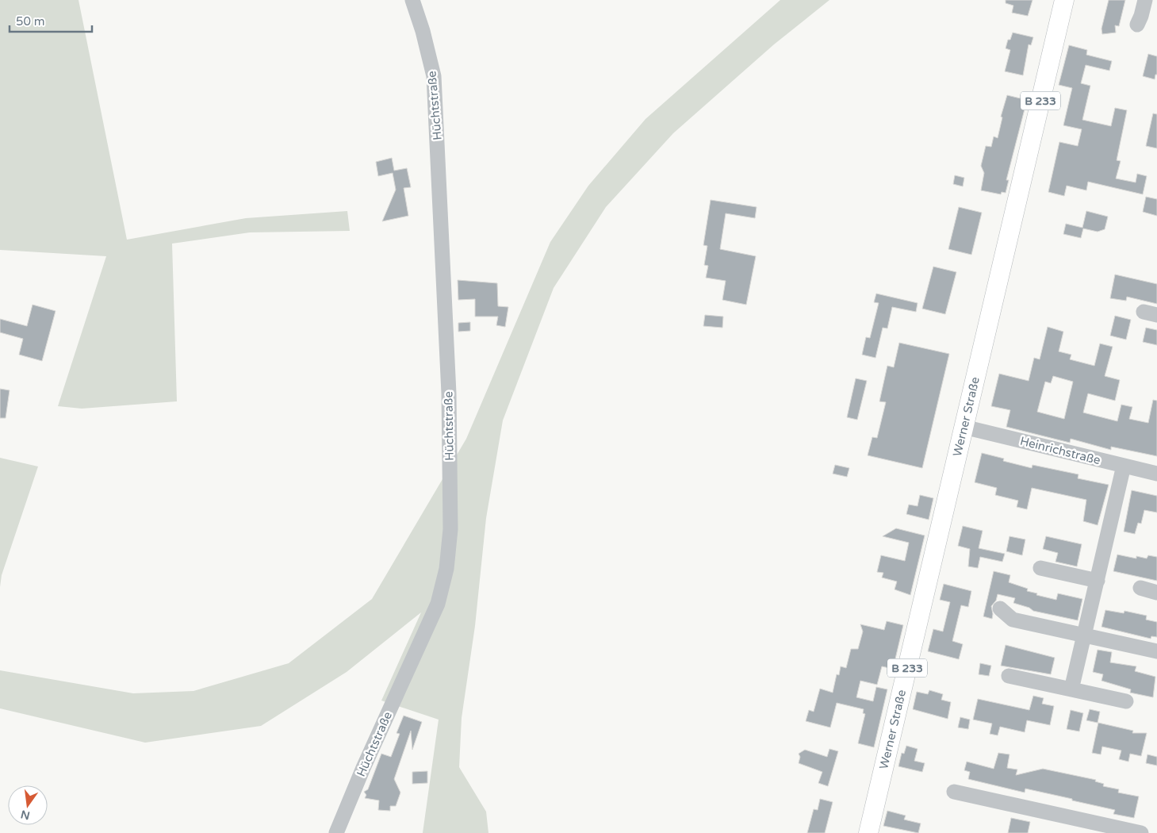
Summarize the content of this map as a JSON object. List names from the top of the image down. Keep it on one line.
{"streets":{"main road":["B 233","Werner Straße"],"street":["Hüchtstraße","Heinrichstraße"]},"crossings":[["Werner Straße","Heinrichstraße"]],"scale_bar":"50 m","north":"bottom"}
